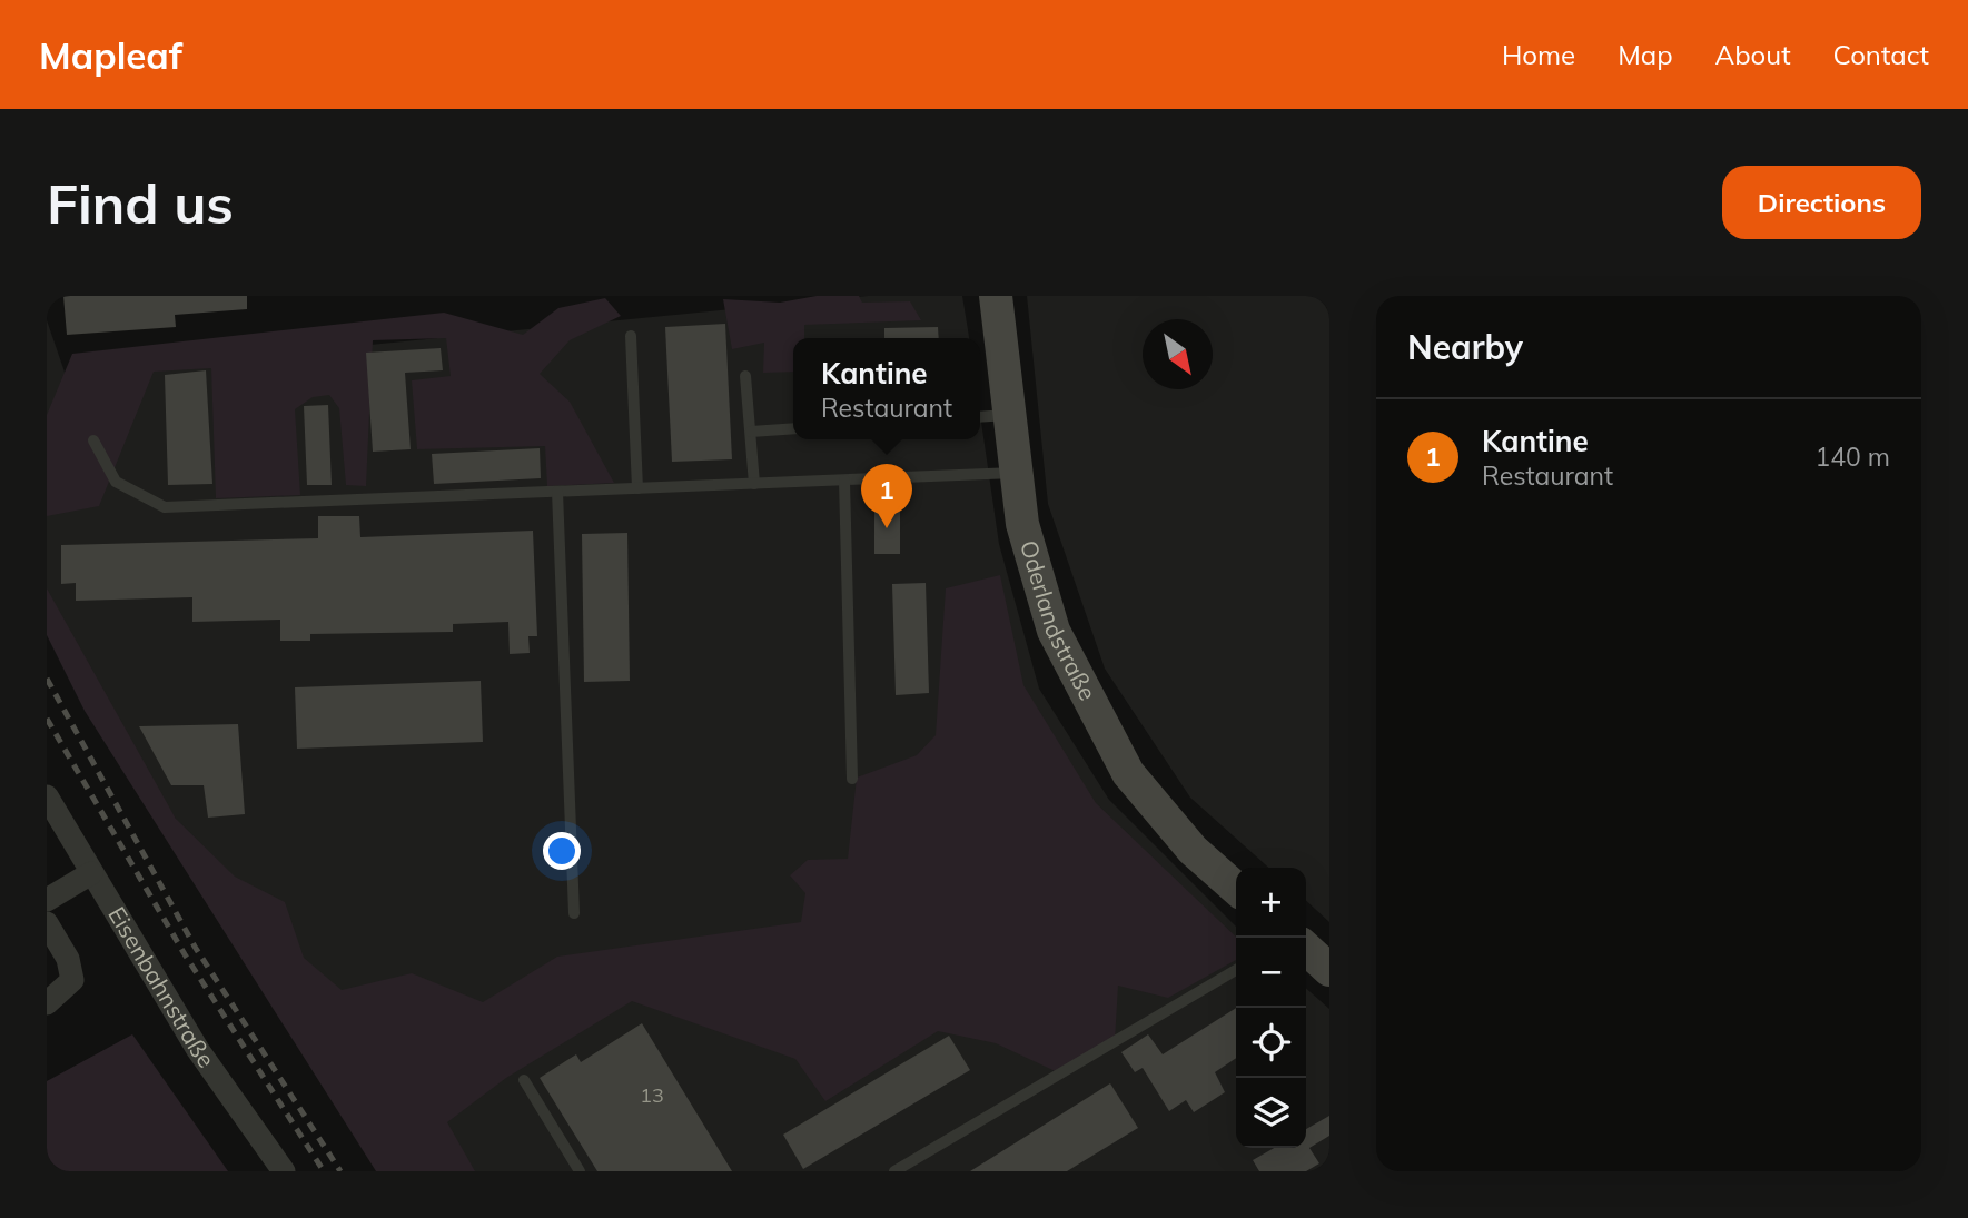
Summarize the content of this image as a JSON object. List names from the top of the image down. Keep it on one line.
{"streets":{"street":["Oderlandstraße","Eisenbahnstraße"]},"house_numbers":["13"],"north":"bottom right","page":{"header":"Mapleaf","nav":["Home","Map","About","Contact"],"buttons":"Directions","title":"Find us","heading":"Nearby","popup":["Kantine","Restaurant"],"list":[{"mark":"1","name":"Kantine","note":"Restaurant","value":"140 m"}],"pins":"1","map_buttons":["+","−"]}}
